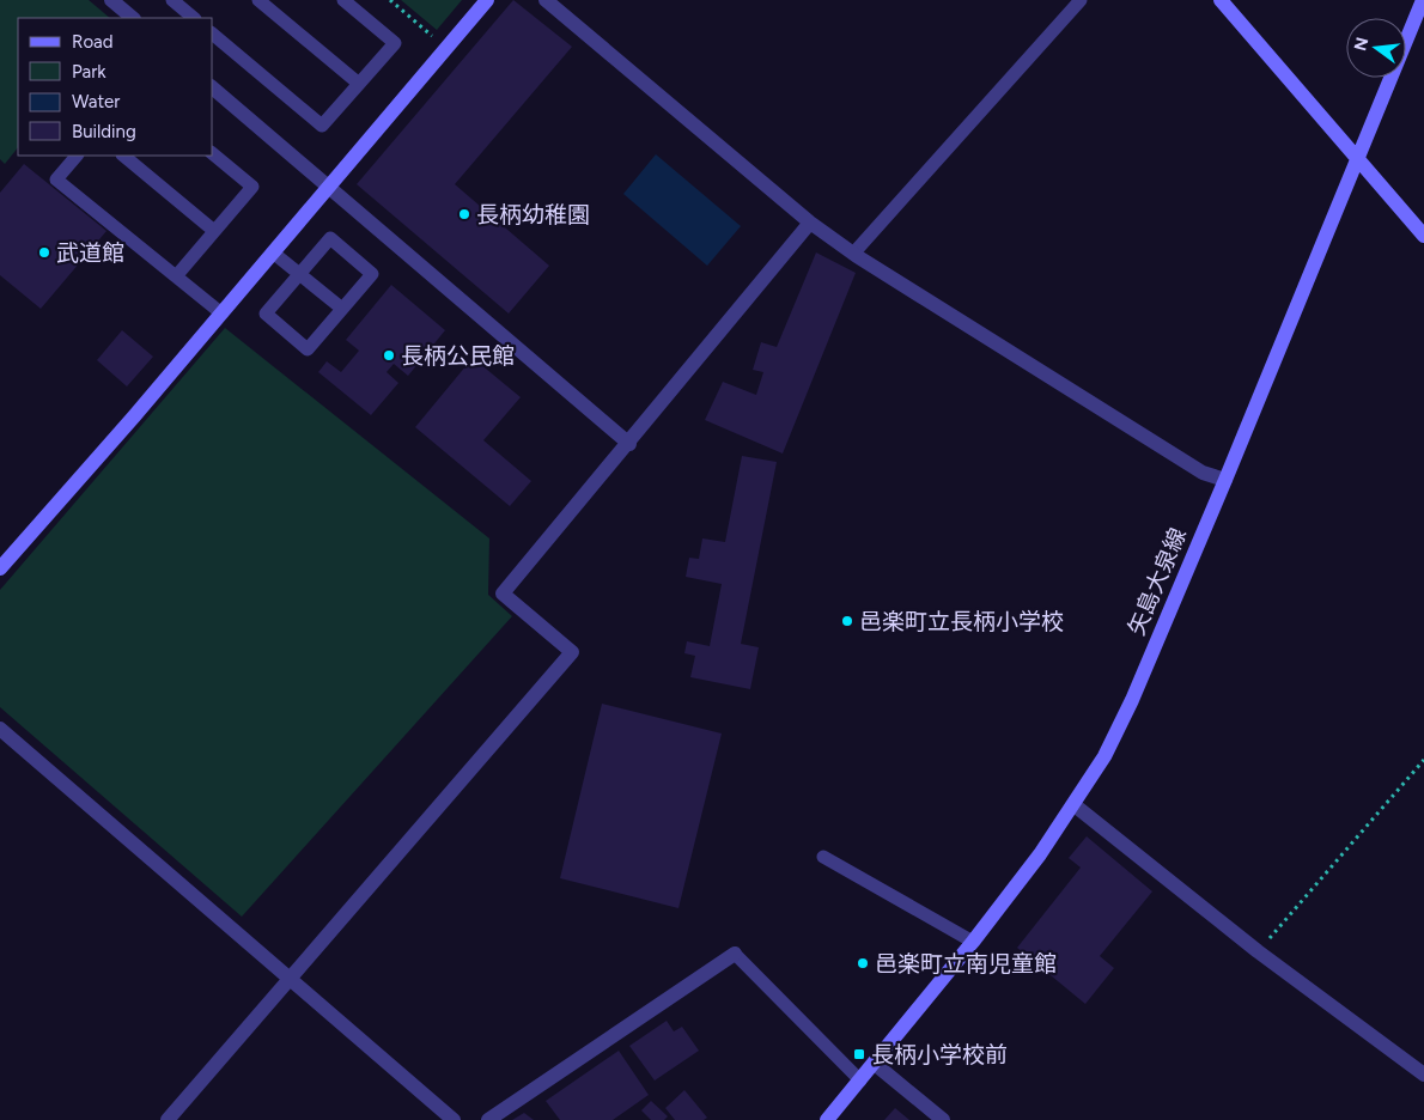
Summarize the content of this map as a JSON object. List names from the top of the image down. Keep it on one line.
{"streets":{"main road":["矢島大泉線"]},"places":{"other":["長柄幼稚園","武道館","長柄公民館","邑楽町立長柄小学校","邑楽町立南児童館"],"transit":["長柄小学校前"]},"legend":["Road","Park","Water","Building"],"north":"left"}
